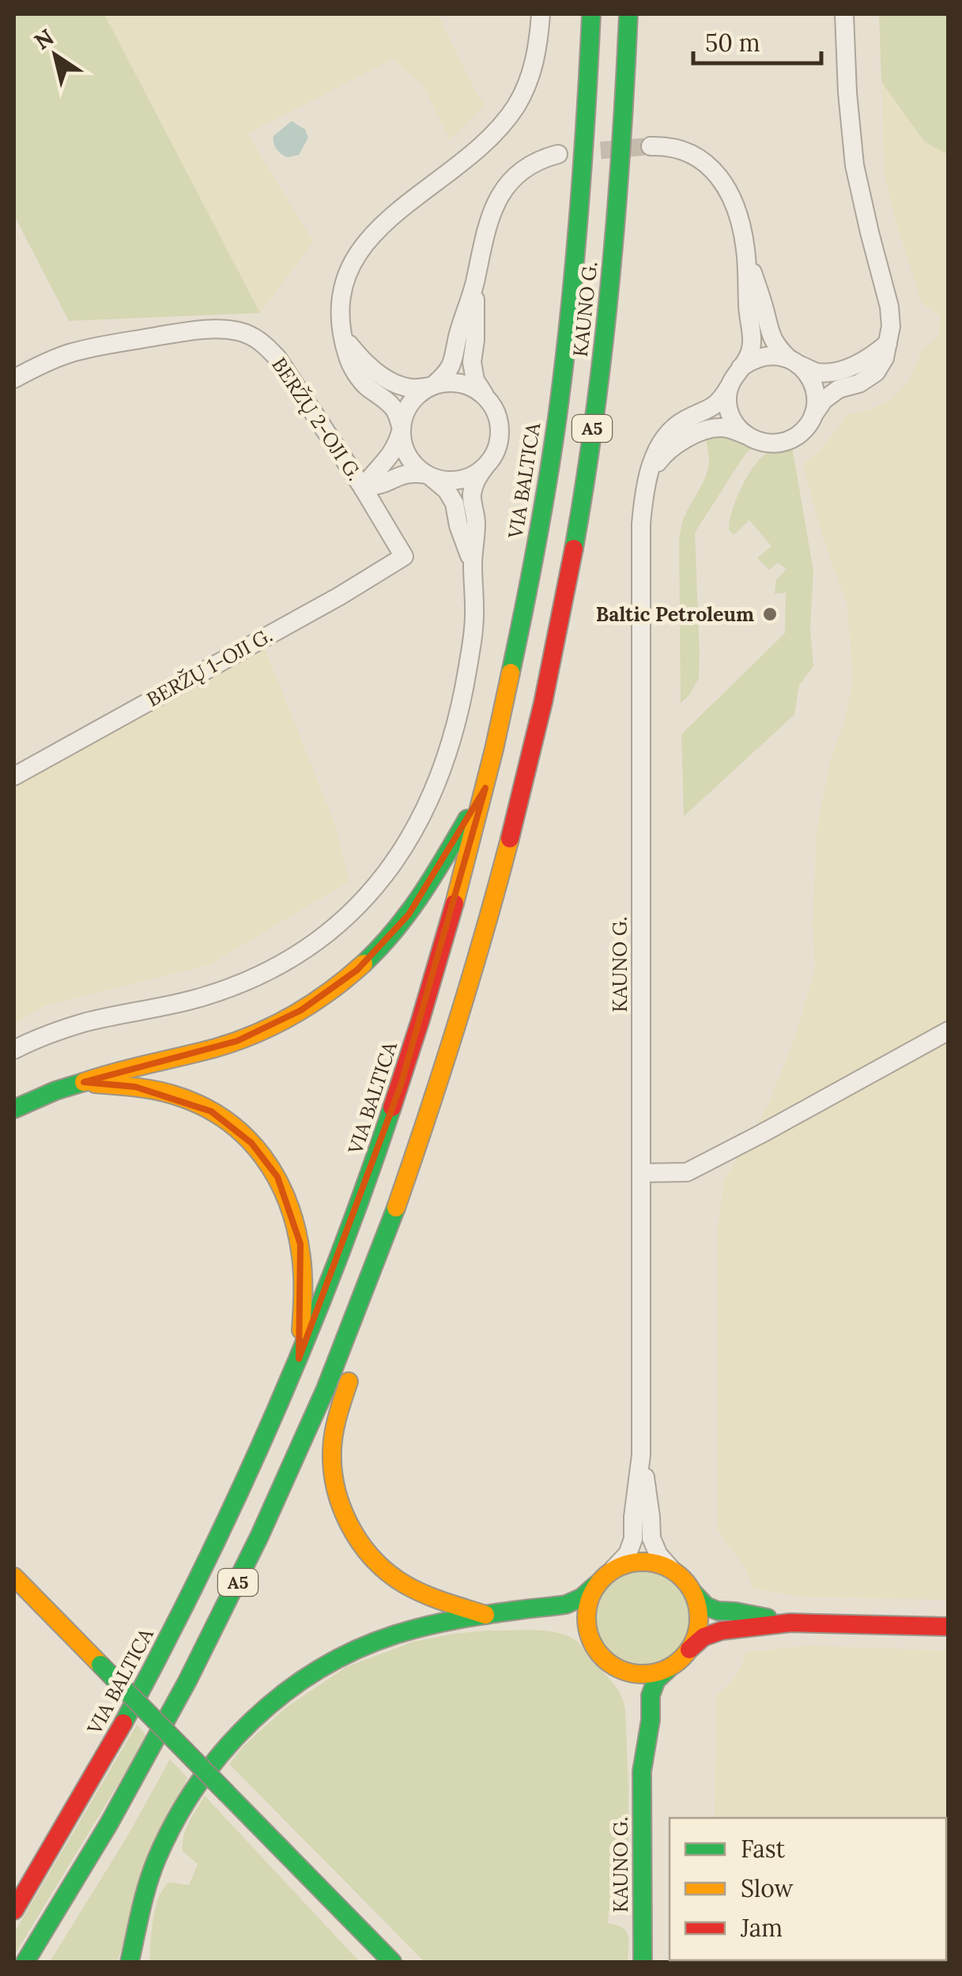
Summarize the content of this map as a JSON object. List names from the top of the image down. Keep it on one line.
{"streets":{"main road":["KAUNO G.","A5","VIA BALTICA"],"street":["BERŽŲ 2-OJI G.","BERŽŲ 1-OJI G."]},"crossings":[["KAUNO G.","A5"],["KAUNO G.","VIA BALTICA"],["BERŽŲ 2-OJI G.","BERŽŲ 1-OJI G."]],"places":["Baltic Petroleum"],"legend":["Fast","Slow","Jam"],"scale_bar":"50 m","north":"top left"}
